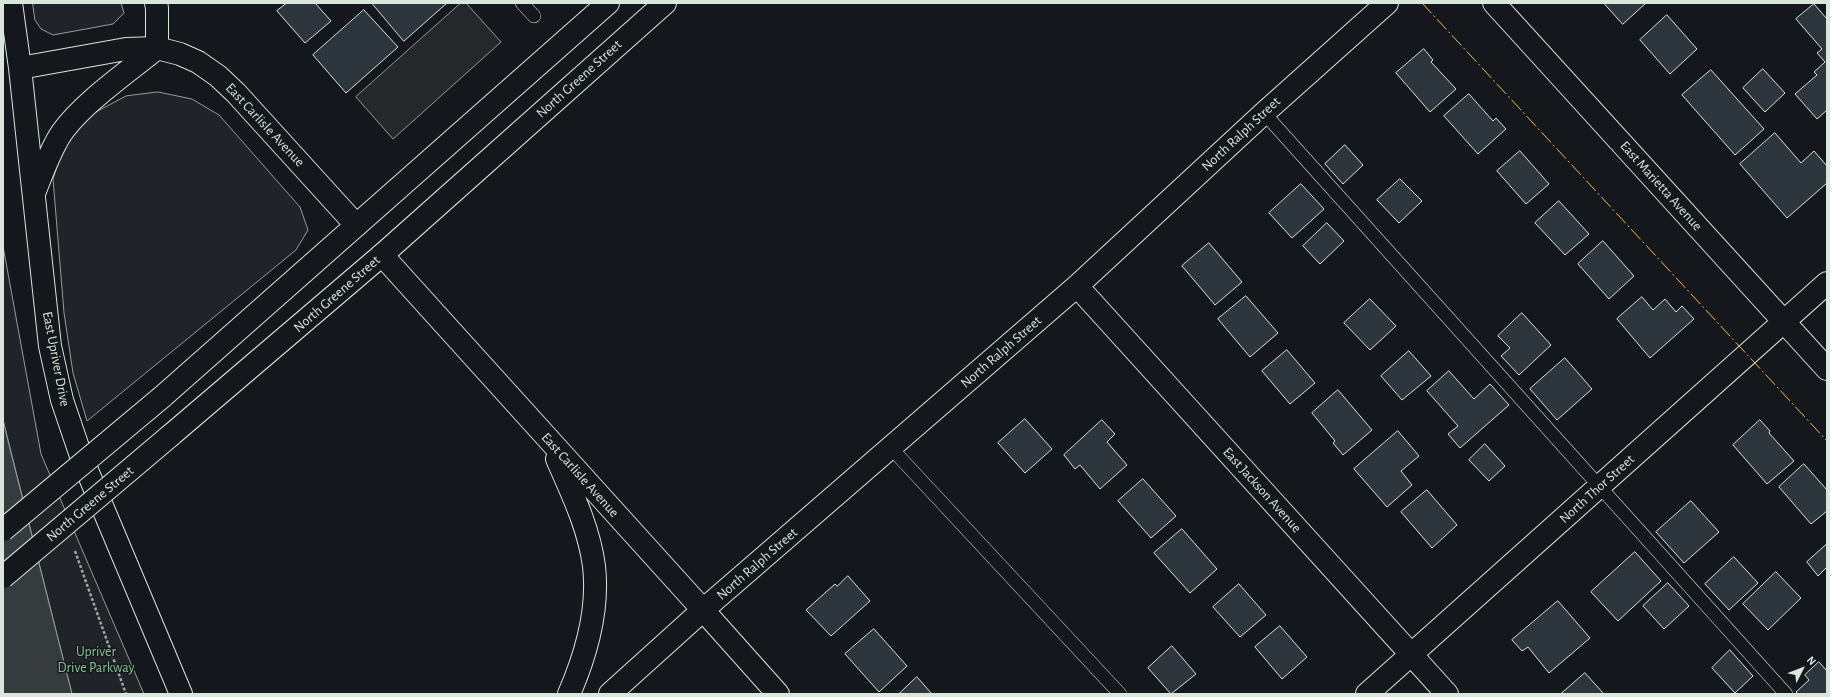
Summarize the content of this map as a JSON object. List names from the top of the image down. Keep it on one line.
{"streets":{"street":["North Greene Street","East Carlisle Avenue","North Ralph Street","East Marietta Avenue","East Upriver Drive","North Thor Street","East Jackson Avenue"]},"crossings":[["North Greene Street","East Carlisle Avenue"],["East Carlisle Avenue","North Ralph Street"],["East Carlisle Avenue","East Upriver Drive"],["North Ralph Street","East Jackson Avenue"],["East Marietta Avenue","North Thor Street"],["North Thor Street","East Jackson Avenue"]],"parks":["Upriver Drive Parkway"],"north":"top right"}
